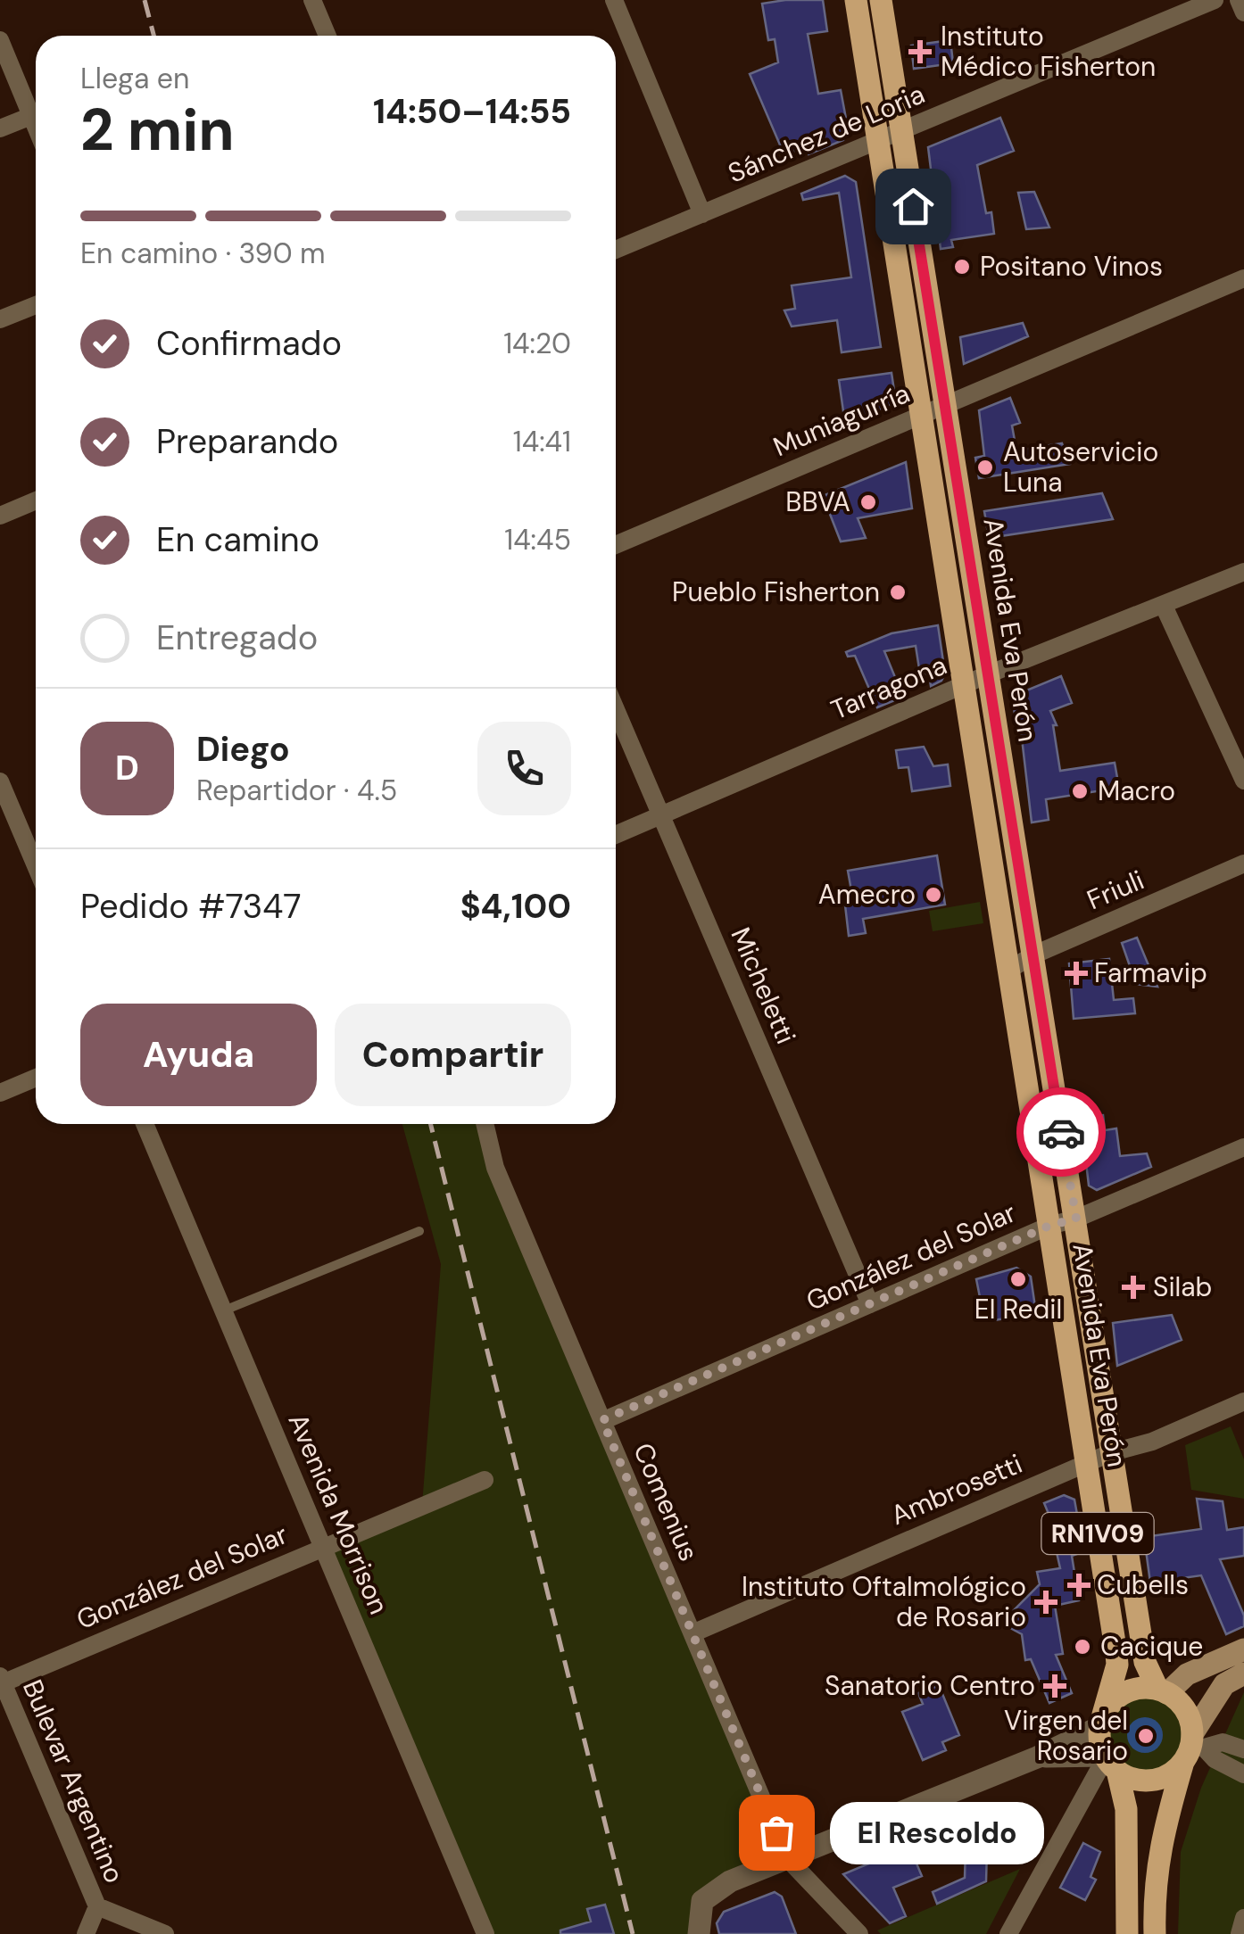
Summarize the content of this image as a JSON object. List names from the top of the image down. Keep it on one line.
{"streets":{"main road":["Avenida Eva Perón","RN1V09"],"street":["Sánchez de Loria","Muniagurría","Tarragona","Friuli","Micheletti","González del Solar","Ambrosetti","Comenius","Avenida Morrison","Bulevar Argentino"]},"crossings":[["Sánchez de Loria","Avenida Eva Perón"],["Muniagurría","Avenida Eva Perón"],["Avenida Eva Perón","Tarragona"],["Avenida Eva Perón","Friuli"],["Avenida Eva Perón","González del Solar"],["Avenida Eva Perón","Ambrosetti"],["Avenida Eva Perón","RN1V09"],["Tarragona","Micheletti"],["Micheletti","González del Solar"],["González del Solar","Comenius"],["González del Solar","Avenida Morrison"],["González del Solar","Bulevar Argentino"],["Ambrosetti","Comenius"]],"places":{"health":["Instituto Médico Fisherton","Farmavip","Silab","Cubells","Instituto Oftalmológico de Rosario","Sanatorio Centro"],"other":["Positano Vinos","Autoservicio Luna","BBVA","Pueblo Fisherton","Macro","Amecro","El Redil","Cacique","Virgen del Rosario","El Rescoldo"]},"page":{"heading":["2 min","Llega en","14:50–14:55"],"panel":["Diego","Repartidor · 4.5","Pedido #7347","$4,100"],"bar":"En camino · 390 m","list":[["Confirmado","14:20"],["Preparando","14:41"],["En camino","14:45"],"Entregado"],"round":"D","buttons":["Ayuda","Compartir"],"bubble":"El Rescoldo"}}
